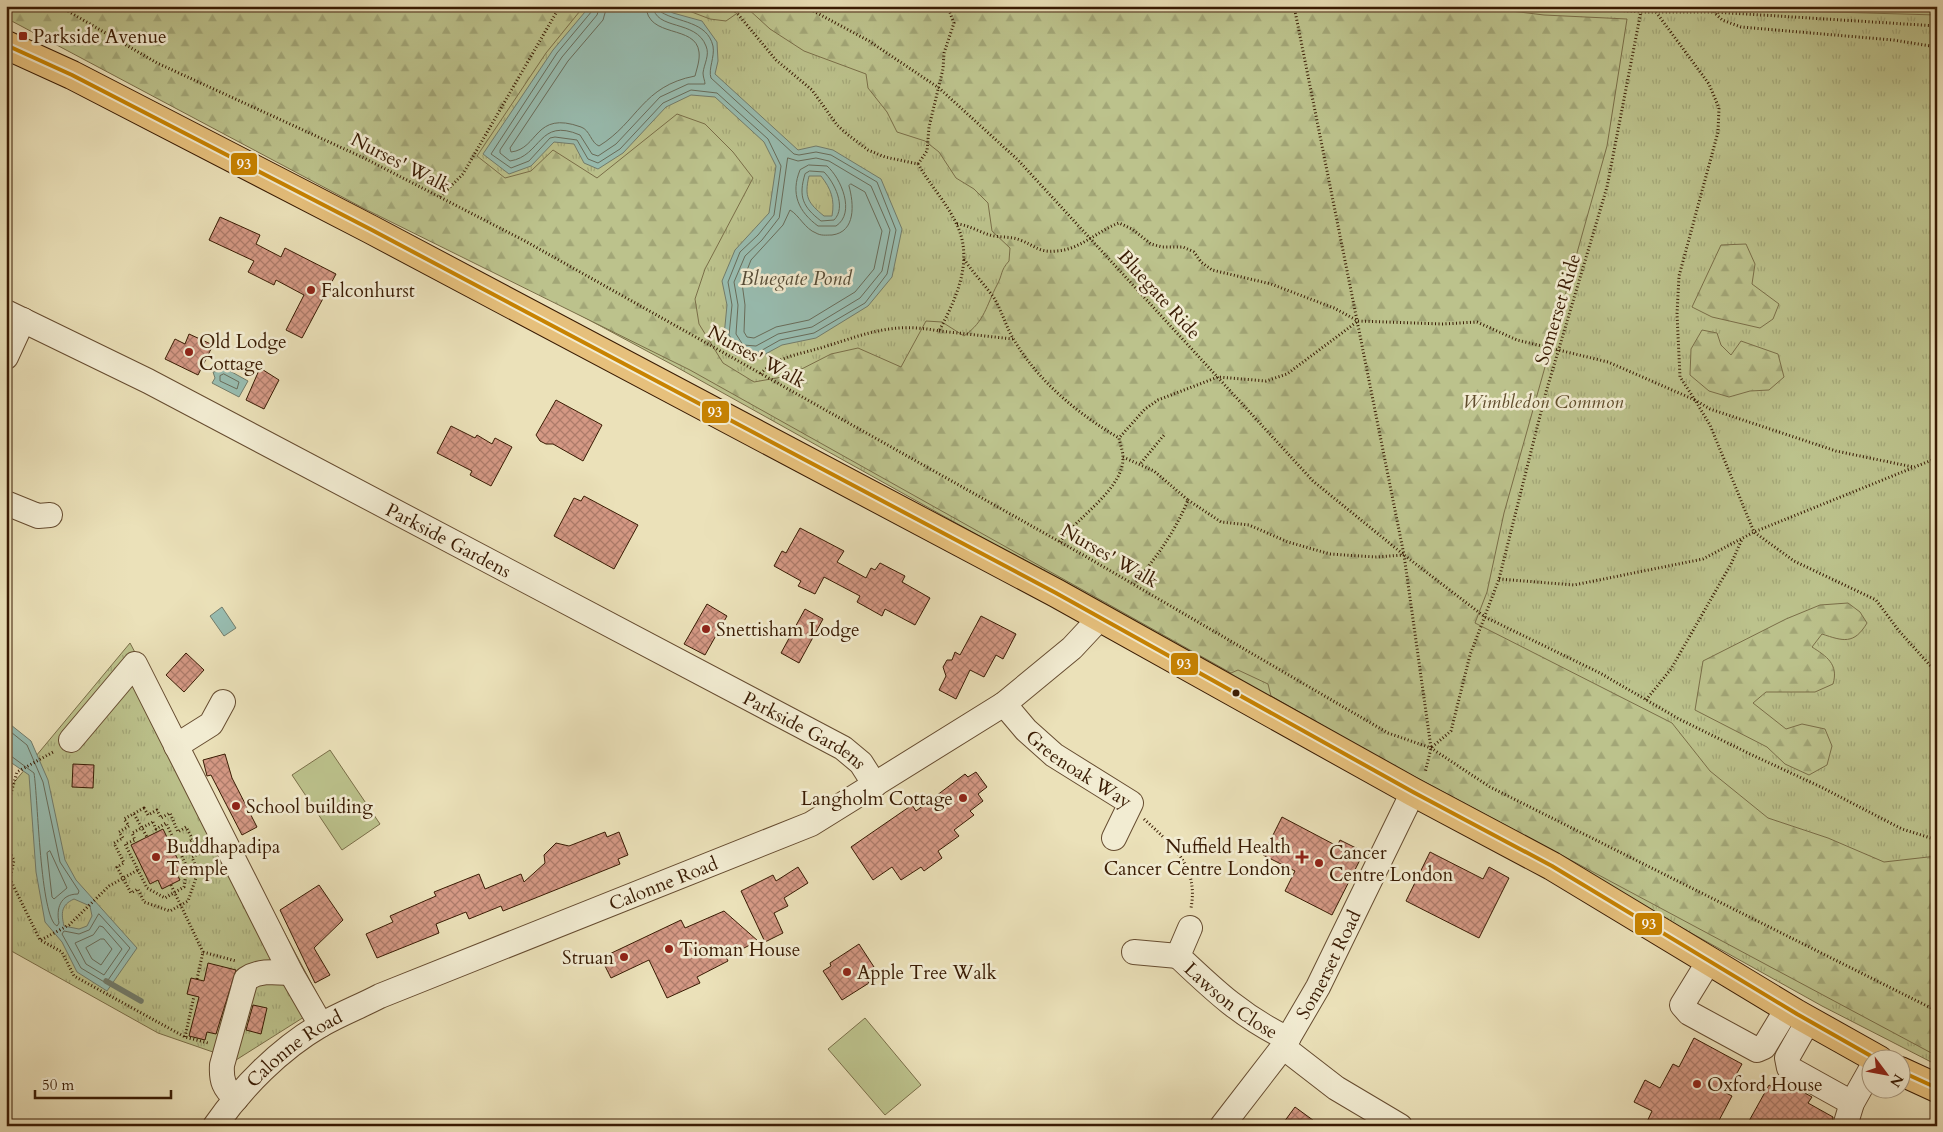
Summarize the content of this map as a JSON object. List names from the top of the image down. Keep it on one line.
{"streets":{"street":["Parkside Gardens","Greenoak Way","Calonne Road","Somerset Road","Lawson Close"],"path":["Nurses' Walk","Bluegate Ride","Somerset Ride"]},"crossings":[["Nurses' Walk","Somerset Ride"],["Bluegate Ride","Somerset Ride"],["Parkside Gardens","Calonne Road"],["Greenoak Way","Calonne Road"],["Somerset Road","Lawson Close"]],"water":["Bluegate Pond"],"parks":["Wimbledon Common"],"places":{"transit":["Parkside Avenue"],"other":["Falconhurst","Old Lodge Cottage","Snettisham Lodge","Langholm Cottage","School building","Buddhapadipa Temple","Cancer Centre London","Tioman House","Struan","Apple Tree Walk","Oxford House"],"health":["Nuffield Health Cancer Centre London"]},"lines":["transit line 93"],"scale_bar":"50 m","north":"bottom right"}
